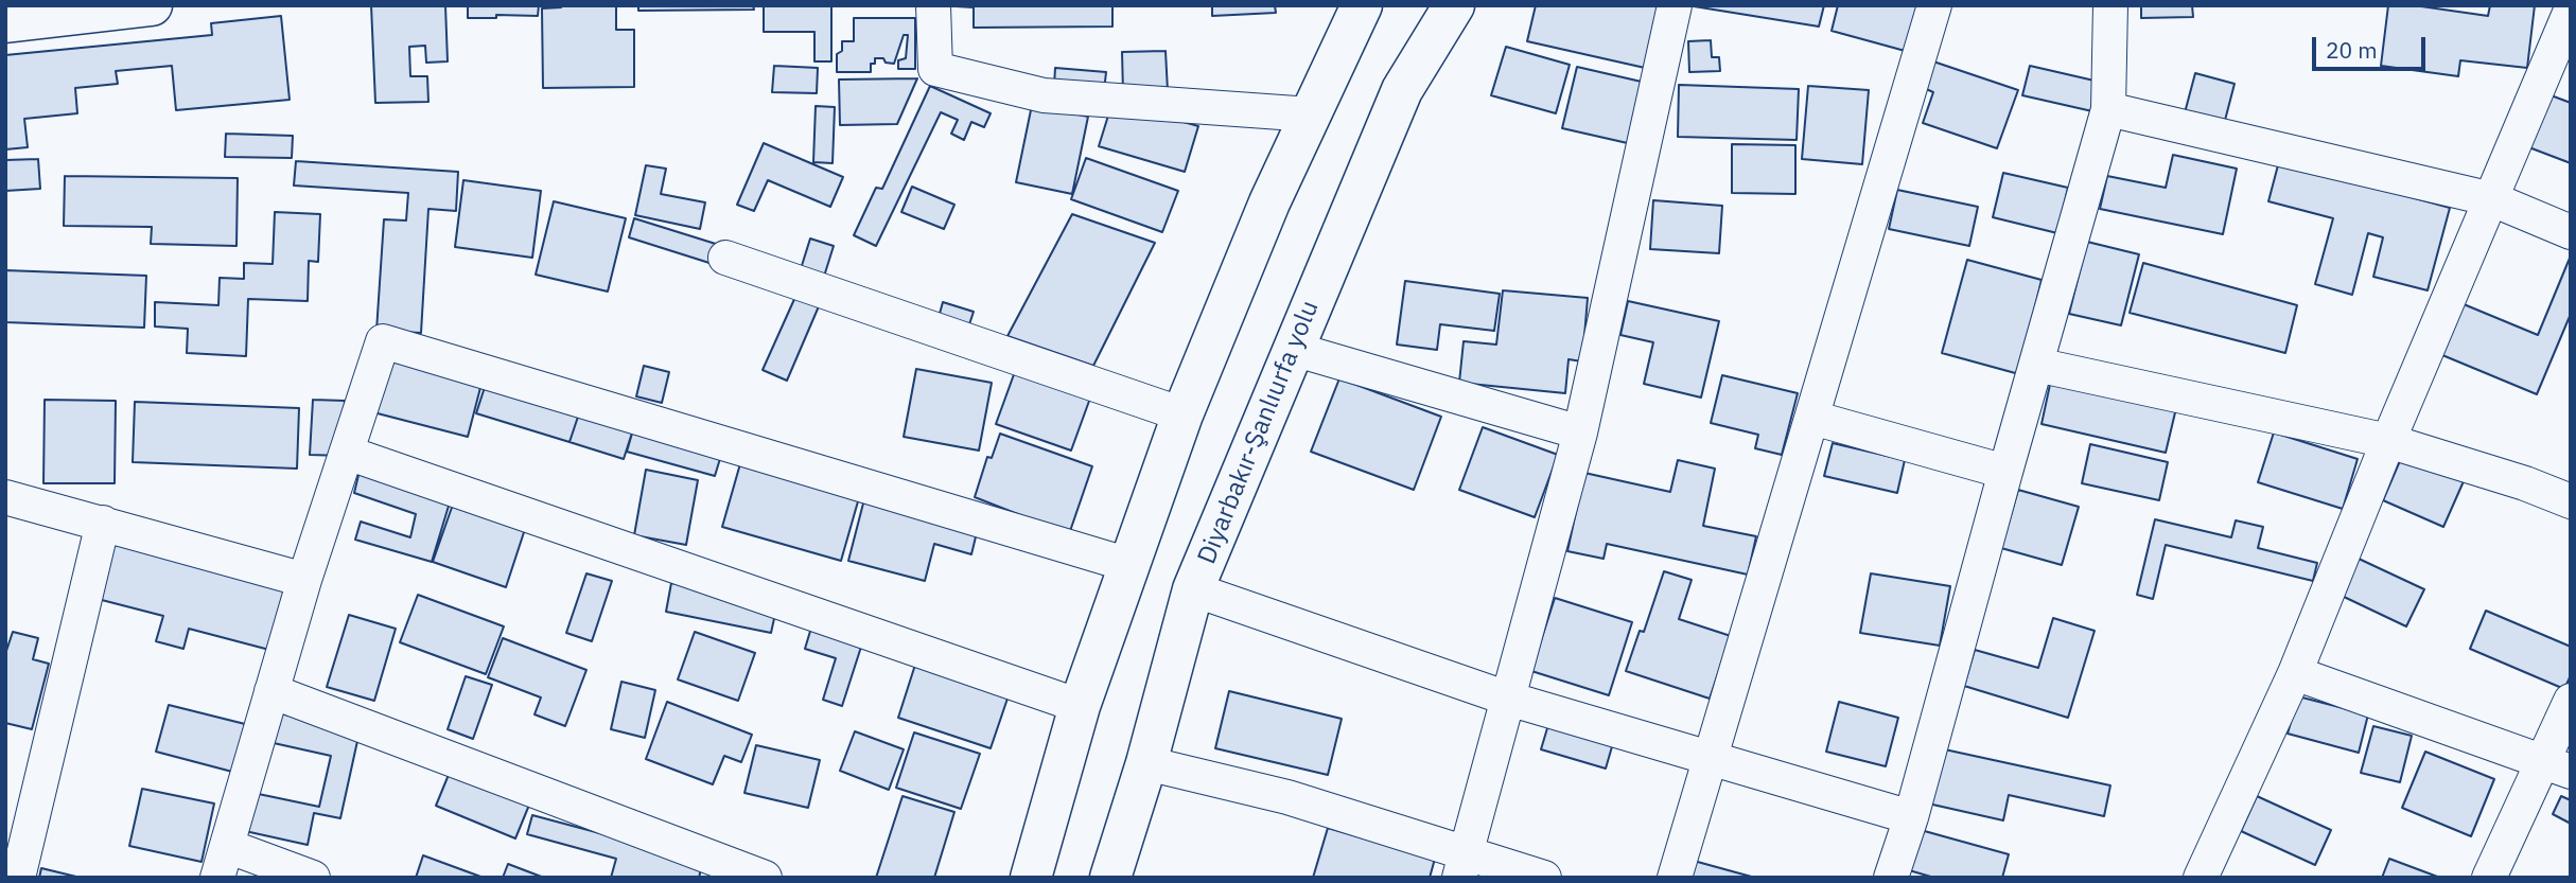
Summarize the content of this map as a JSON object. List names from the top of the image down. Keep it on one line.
{"streets":{"main road":["Diyarbakır-Şanlıurfa yolu"]},"scale_bar":"20 m"}
